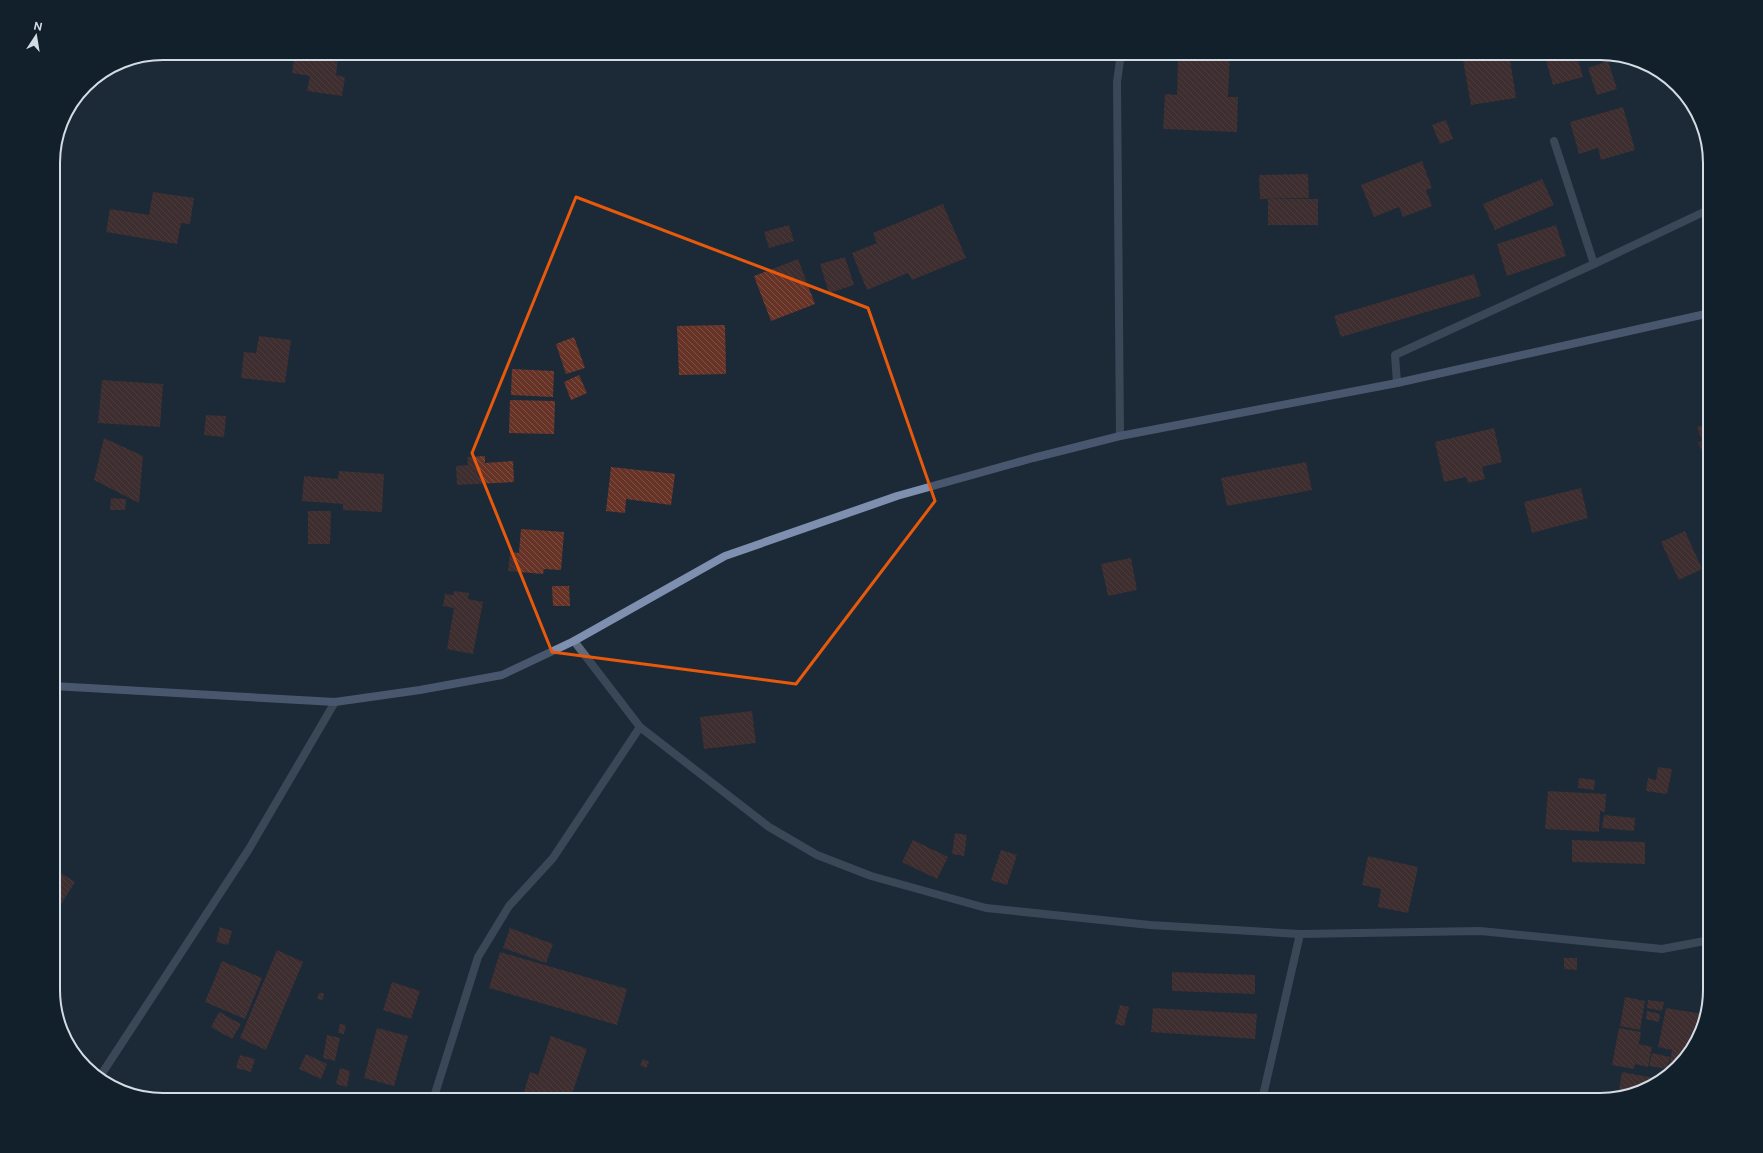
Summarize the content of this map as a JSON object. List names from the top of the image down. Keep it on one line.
{"north":"top"}
